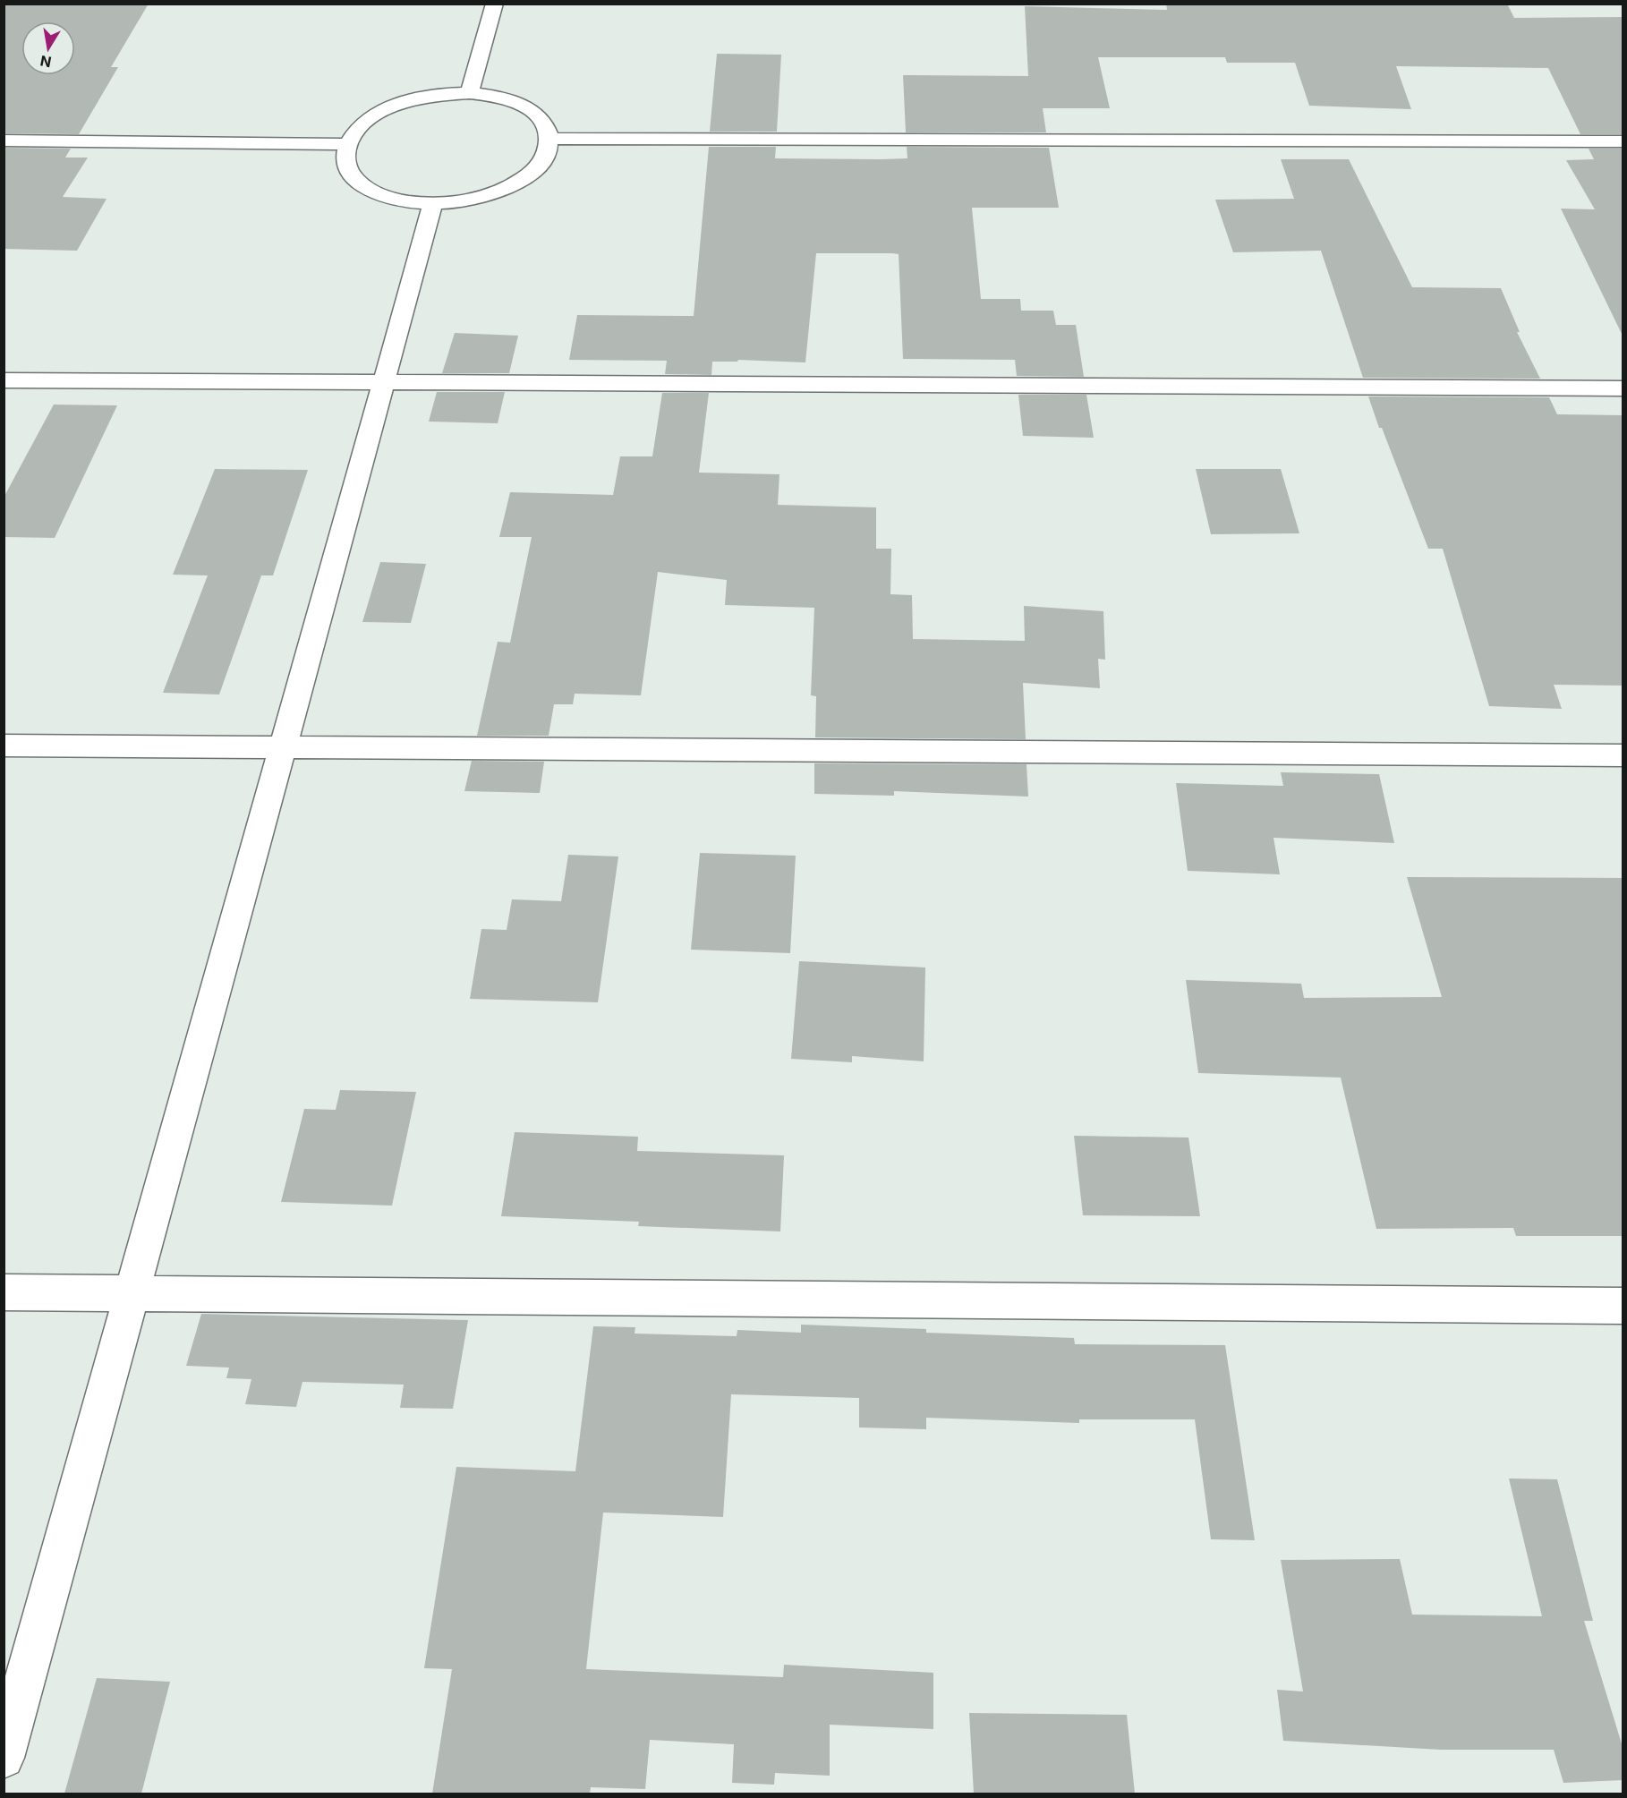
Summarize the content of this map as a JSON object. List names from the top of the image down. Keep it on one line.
{"north":"bottom"}
